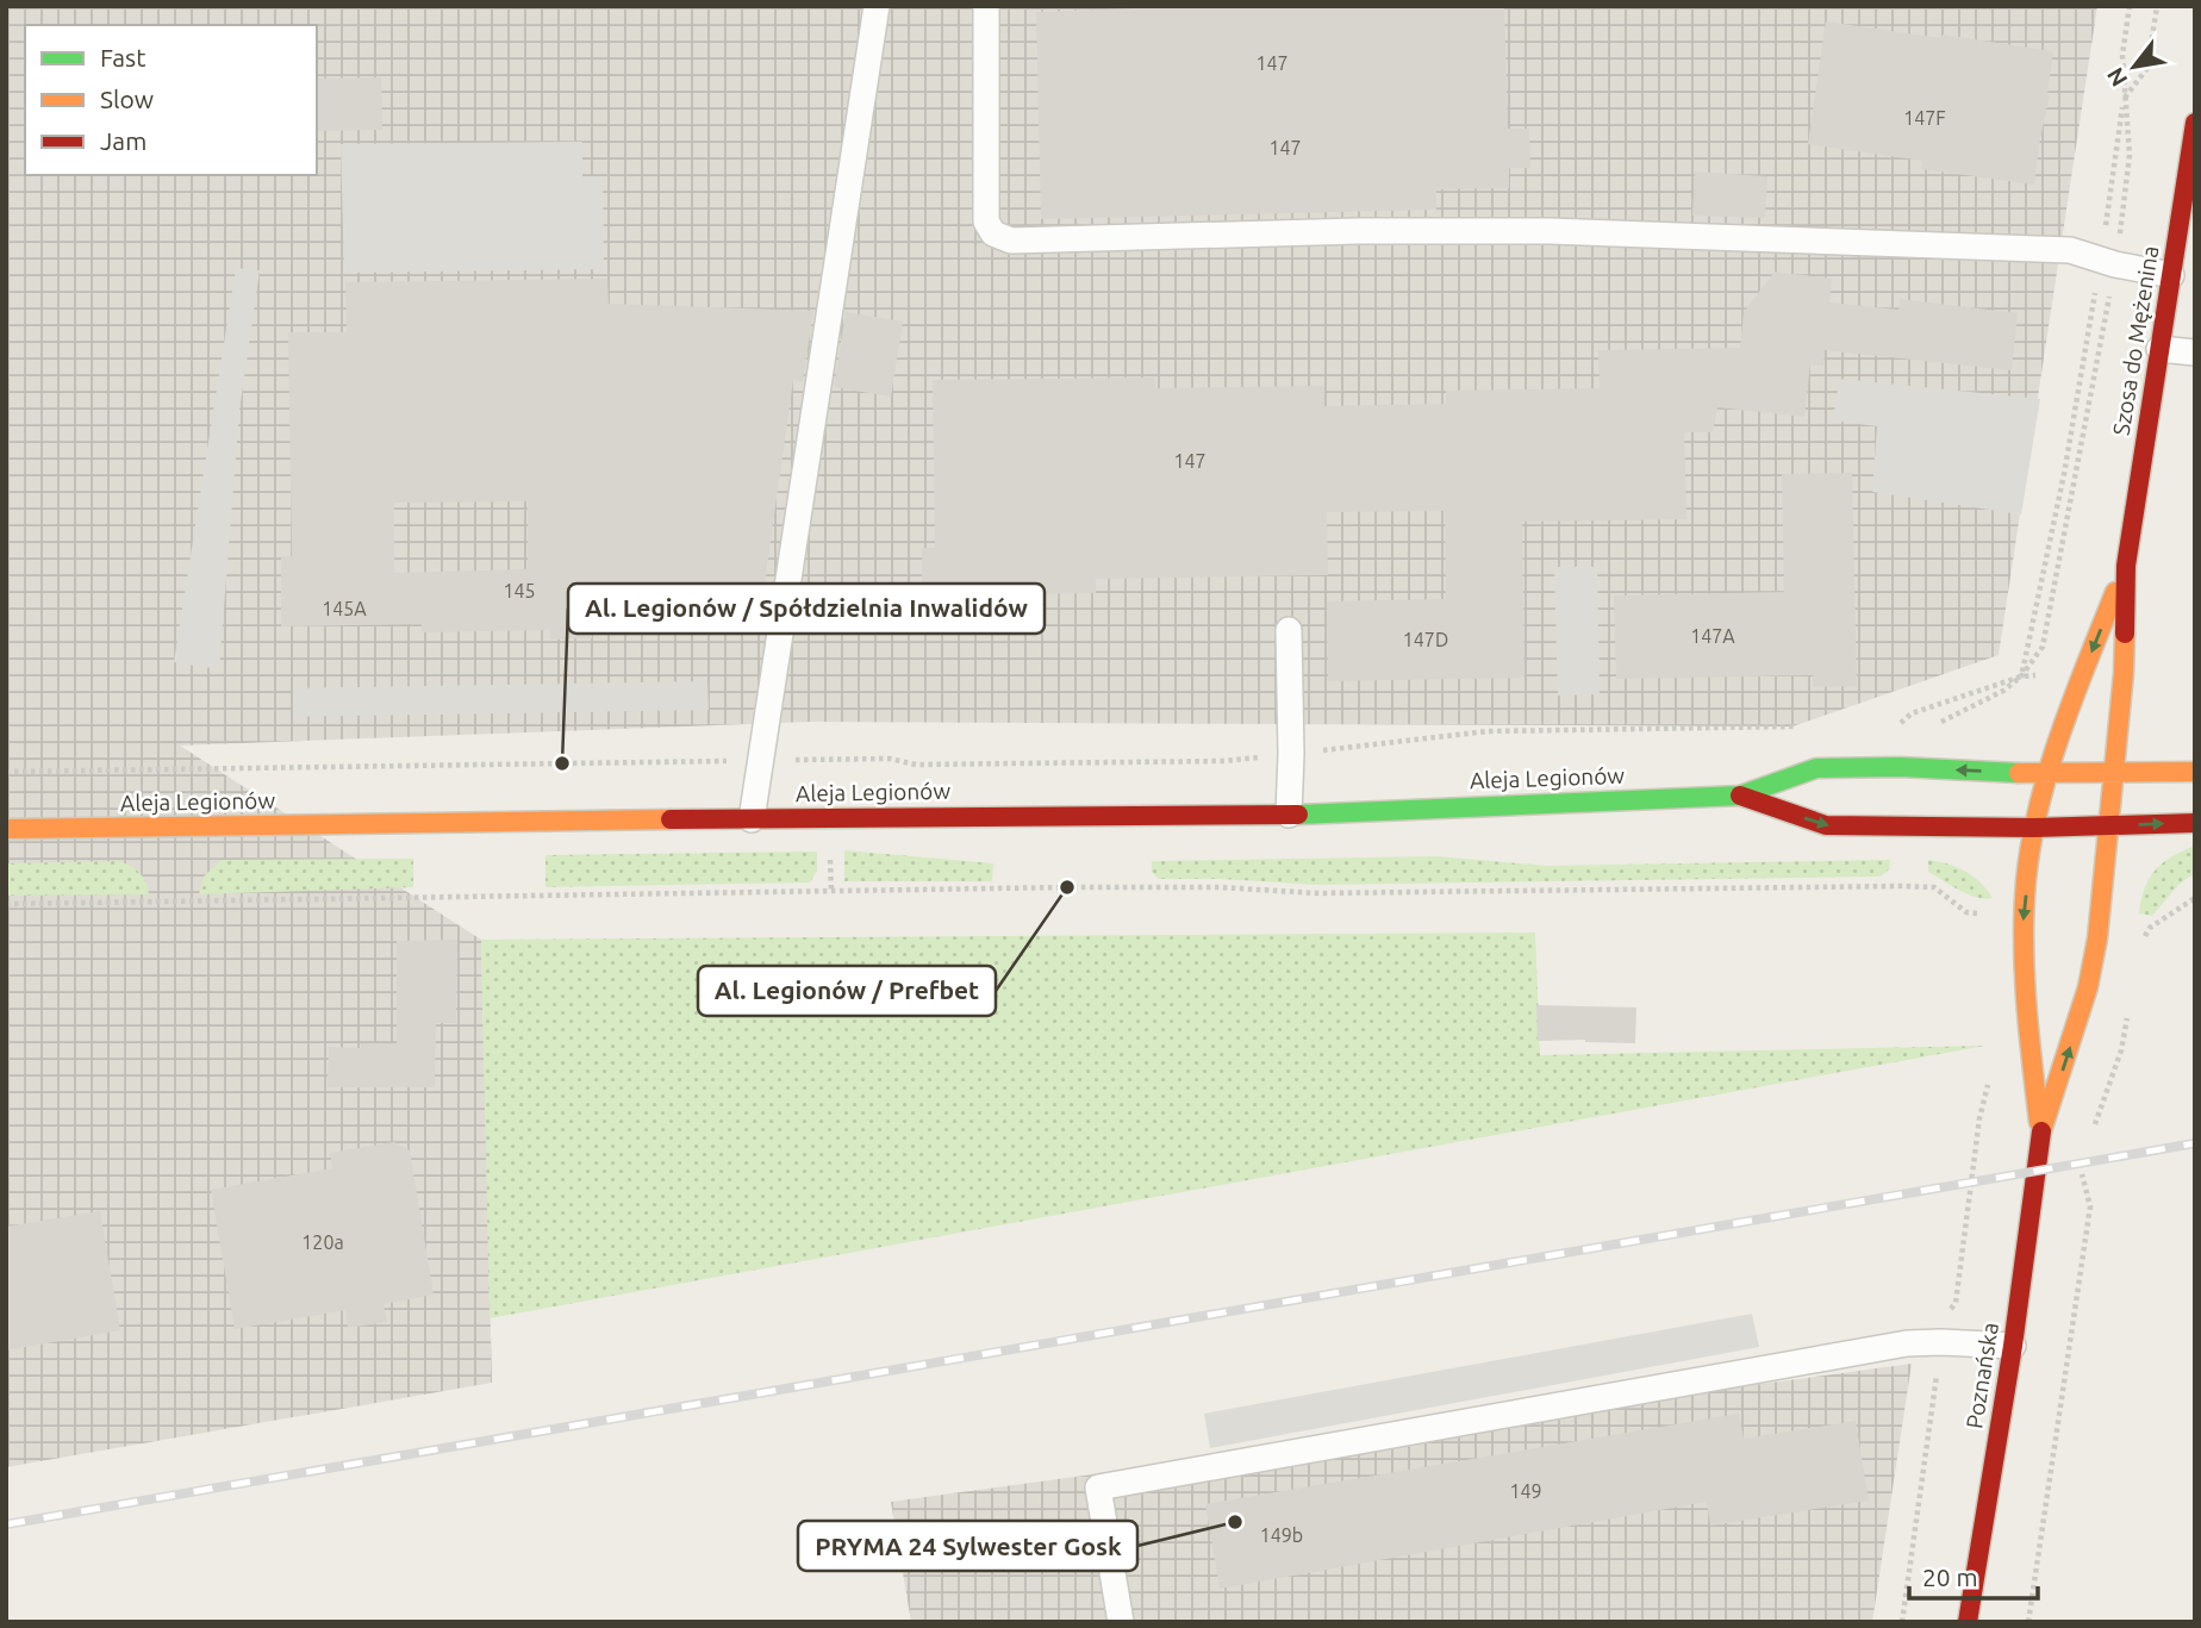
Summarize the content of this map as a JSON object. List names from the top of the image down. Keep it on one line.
{"streets":{"main road":["Szosa do Mężenina","Aleja Legionów","Poznańska"]},"crossings":[["Szosa do Mężenina","Aleja Legionów"],["Szosa do Mężenina","Poznańska"],["Aleja Legionów","Poznańska"]],"places":["Al. Legionów / Spółdzielnia Inwalidów","Al. Legionów / Prefbet","PRYMA 24 Sylwester Gosk"],"house_numbers":["147","147F","147","147","145","145A","147A","147D","120a","149","149b"],"legend":["Fast","Slow","Jam"],"scale_bar":"20 m","north":"bottom left"}
